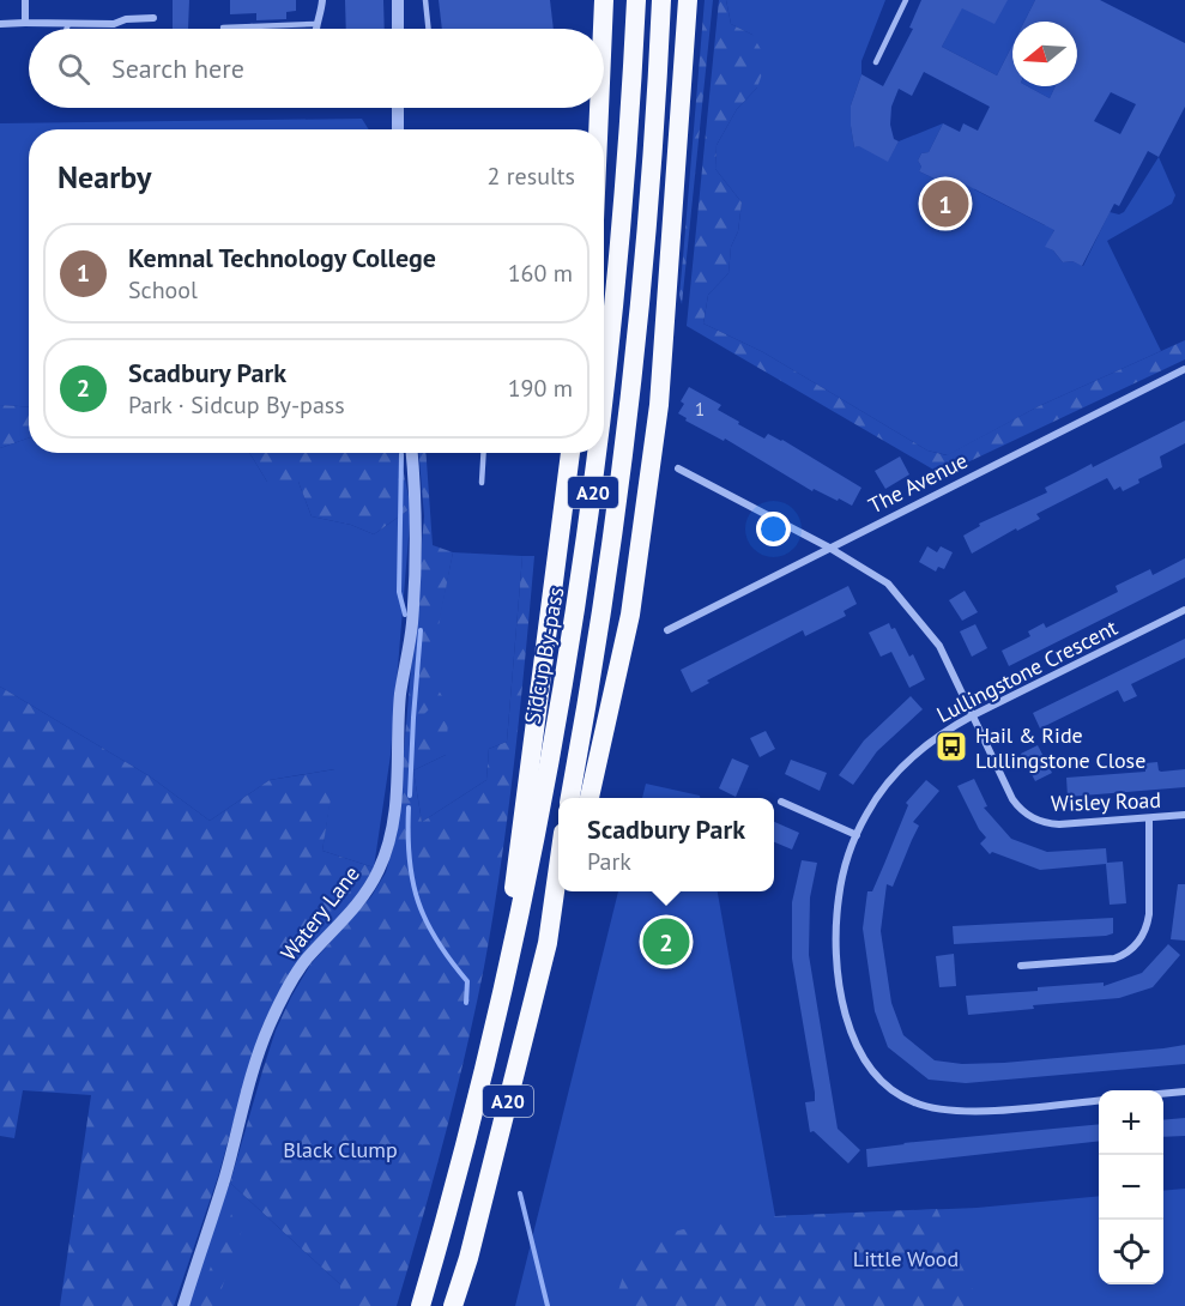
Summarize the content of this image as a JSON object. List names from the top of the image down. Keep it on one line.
{"streets":{"highway":["A20","Sidcup By-pass"],"street":["The Avenue","Lullingstone Crescent","Wisley Road","Watery Lane"]},"crossings":[["The Avenue","Wisley Road"],["A20","Sidcup By-pass"],["Lullingstone Crescent","Wisley Road"]],"parks":["Black Clump","Little Wood"],"places":{"bus stop":["Hail & Ride Lullingstone Close"]},"house_numbers":["1"],"north":"left","page":{"search":"Search here","heading":["Nearby","2 results"],"pins":["1","2"],"list":[{"mark":"1","name":"Kemnal Technology College","note":"School","value":"160 m"},{"mark":"2","name":"Scadbury Park","note":"Park · Sidcup By-pass","value":"190 m"}],"popup":["Scadbury Park","Park"],"map_buttons":["+","−"]}}
